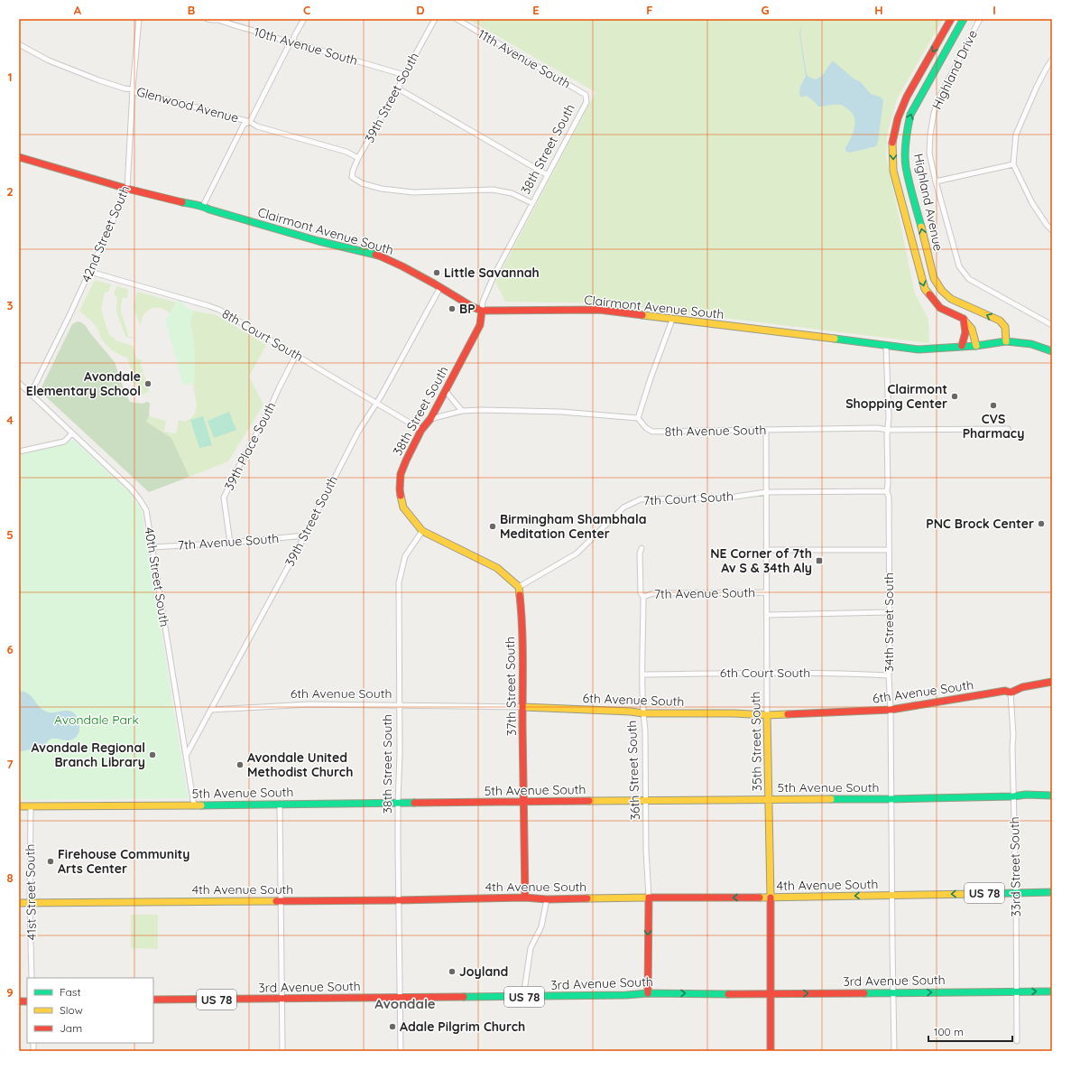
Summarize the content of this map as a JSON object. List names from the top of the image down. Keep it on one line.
{"streets":{"street":["10th Avenue South","11th Avenue South","Highland Drive","39th Street South","Glenwood Avenue","38th Street South","Highland Avenue","Clairmont Avenue South","42nd Street South","8th Court South","8th Avenue South","39th Place South","7th Court South","7th Avenue South","40th Street South","34th Street South","6th Court South","37th Street South","6th Avenue South","35th Street South","36th Street South","5th Avenue South","33rd Street South","4th Avenue South","41st Street South","US 78","3rd Avenue South"]},"crossings":[["10th Avenue South","39th Street South"],["11th Avenue South","38th Street South"],["39th Street South","Glenwood Avenue"],["39th Street South","38th Street South"],["39th Street South","Clairmont Avenue South"],["39th Street South","8th Court South"],["39th Street South","7th Avenue South"],["39th Street South","40th Street South"],["39th Street South","6th Avenue South"],["Glenwood Avenue","42nd Street South"],["38th Street South","Clairmont Avenue South"],["38th Street South","8th Court South"],["38th Street South","6th Avenue South"],["38th Street South","5th Avenue South"],["38th Street South","4th Avenue South"],["38th Street South","3rd Avenue South"],["Highland Avenue","Clairmont Avenue South"],["Clairmont Avenue South","42nd Street South"],["Clairmont Avenue South","34th Street South"],["42nd Street South","8th Court South"],["42nd Street South","40th Street South"],["8th Court South","39th Place South"],["8th Avenue South","34th Street South"],["8th Avenue South","35th Street South"],["39th Place South","7th Avenue South"],["7th Court South","34th Street South"],["7th Court South","37th Street South"],["7th Court South","35th Street South"],["7th Avenue South","40th Street South"],["7th Avenue South","35th Street South"],["7th Avenue South","36th Street South"],["40th Street South","5th Avenue South"],["34th Street South","6th Court South"],["34th Street South","6th Avenue South"],["34th Street South","5th Avenue South"],["34th Street South","4th Avenue South"],["34th Street South","3rd Avenue South"],["6th Court South","35th Street South"],["6th Court South","36th Street South"],["37th Street South","6th Avenue South"],["37th Street South","5th Avenue South"],["37th Street South","4th Avenue South"],["6th Avenue South","35th Street South"],["6th Avenue South","36th Street South"],["6th Avenue South","33rd Street South"],["35th Street South","5th Avenue South"],["35th Street South","4th Avenue South"],["35th Street South","3rd Avenue South"],["36th Street South","5th Avenue South"],["36th Street South","4th Avenue South"],["36th Street South","3rd Avenue South"],["5th Avenue South","33rd Street South"],["5th Avenue South","41st Street South"],["33rd Street South","4th Avenue South"],["33rd Street South","3rd Avenue South"],["4th Avenue South","41st Street South"]],"one_way":["4th Avenue South","3rd Avenue South"],"districts":["Avondale"],"parks":["Avondale Park"],"places":{"other":["Little Savannah","BP","Avondale Elementary School","Clairmont Shopping Center","CVS Pharmacy","PNC Brock Center","Birmingham Shambhala Meditation Center","Avondale Regional Branch Library","Avondale United Methodist Church","Firehouse Community Arts Center","Joyland","Adale Pilgrim Church"],"transit":["NE Corner of 7th Av S & 34th Aly"]},"legend":["Fast","Slow","Jam"],"scale_bar":"100 m","grid":{"columns":["A","B","C","D","E","F","G","H","I"],"rows":["1","2","3","4","5","6","7","8","9"]}}
